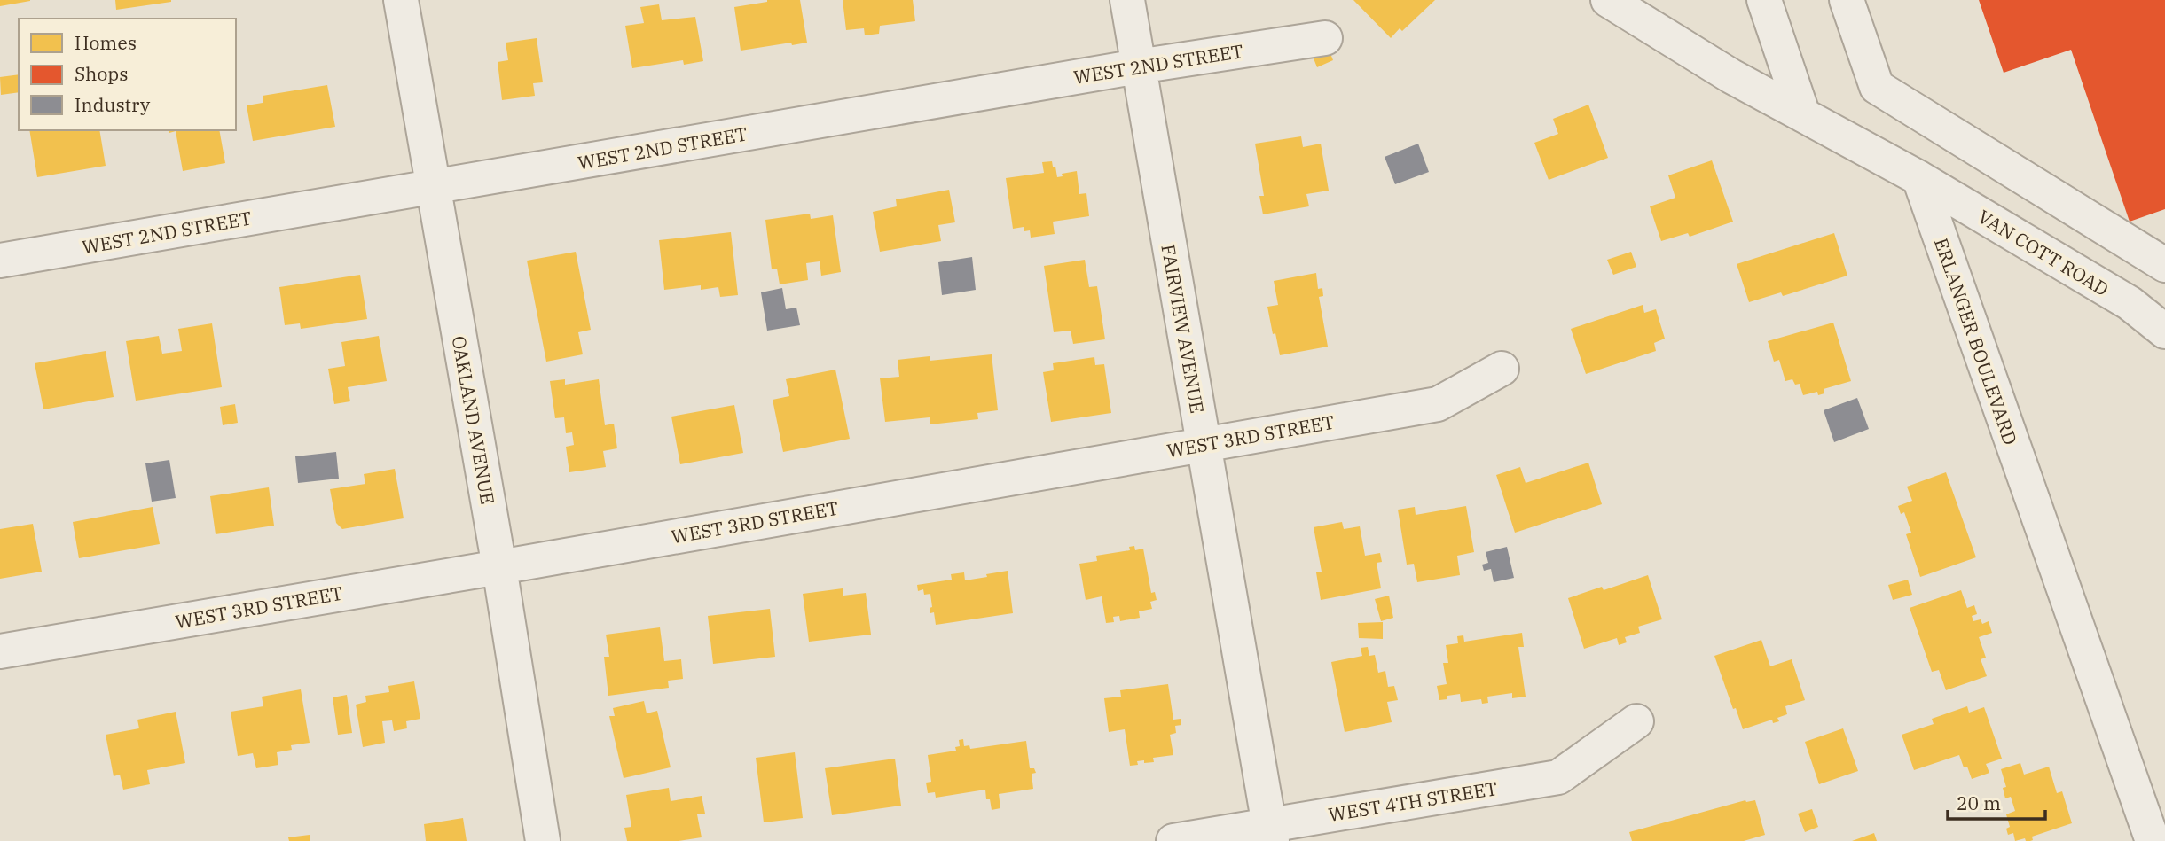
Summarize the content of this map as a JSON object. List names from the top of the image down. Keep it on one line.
{"streets":{"street":["WEST 2ND STREET","VAN COTT ROAD","FAIRVIEW AVENUE","ERLANGER BOULEVARD","OAKLAND AVENUE","WEST 3RD STREET","WEST 4TH STREET"]},"crossings":[["WEST 2ND STREET","FAIRVIEW AVENUE"],["WEST 2ND STREET","OAKLAND AVENUE"],["VAN COTT ROAD","ERLANGER BOULEVARD"],["FAIRVIEW AVENUE","WEST 3RD STREET"],["FAIRVIEW AVENUE","WEST 4TH STREET"],["OAKLAND AVENUE","WEST 3RD STREET"]],"legend":["Homes","Shops","Industry"],"scale_bar":"20 m"}
